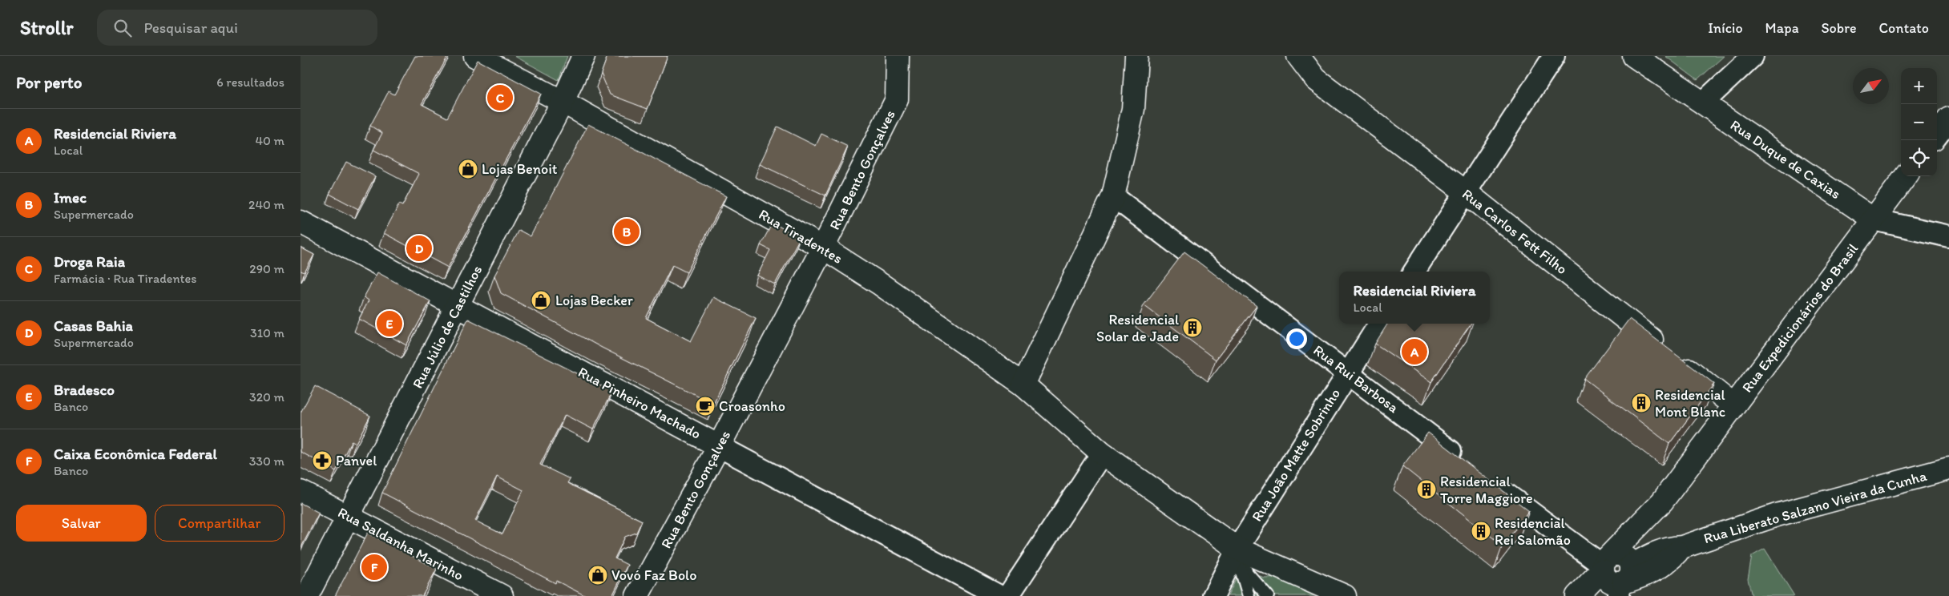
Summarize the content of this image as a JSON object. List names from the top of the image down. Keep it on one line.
{"streets":{"street":["Rua Duque de Caxias","Rua Bento Gonçalves","Rua Carlos Fett Filho","Rua Tiradentes","Rua Expedicionários do Brasil","Rua Júlio de Castilhos","Rua Rui Barbosa","Rua Pinheiro Machado","Rua João Matte Sobrinho","Rua Liberato Salzano Vieira da Cunha","Rua Saldanha Marinho"]},"crossings":[["Rua Duque de Caxias","Rua Expedicionários do Brasil"],["Rua Bento Gonçalves","Rua Tiradentes"],["Rua Bento Gonçalves","Rua Pinheiro Machado"],["Rua Carlos Fett Filho","Rua Expedicionários do Brasil"],["Rua Tiradentes","Rua Júlio de Castilhos"],["Rua Expedicionários do Brasil","Rua Liberato Salzano Vieira da Cunha"],["Rua Júlio de Castilhos","Rua Pinheiro Machado"],["Rua Júlio de Castilhos","Rua Saldanha Marinho"],["Rua Rui Barbosa","Rua João Matte Sobrinho"]],"places":{"shop":["Lojas Benoit","Lojas Becker","Vovó Faz Bolo"],"building":["Residencial Solar de Jade","Residencial Mont Blanc","Residencial Torre Maggiore","Residencial Rei Salomão"],"cafe":["Croasonho"],"pharmacy":["Panvel"]},"north":"top right","page":{"header":"Strollr","search":"Pesquisar aqui","nav":["Início","Mapa","Sobre","Contato"],"heading":["Por perto","6 resultados"],"map_buttons":["+","−"],"pins":["C","B","D","E","A","F"],"list":[{"mark":"A","name":"Residencial Riviera","note":"Local","value":"40 m"},{"mark":"B","name":"Imec","note":"Supermercado","value":"240 m"},{"mark":"C","name":"Droga Raia","note":"Farmácia · Rua Tiradentes","value":"290 m"},{"mark":"D","name":"Casas Bahia","note":"Supermercado","value":"310 m"},{"mark":"E","name":"Bradesco","note":"Banco","value":"320 m"},{"mark":"F","name":"Caixa Econômica Federal","note":"Banco","value":"330 m"}],"popup":["Residencial Riviera","Local"],"buttons":["Salvar","Compartilhar"]}}
